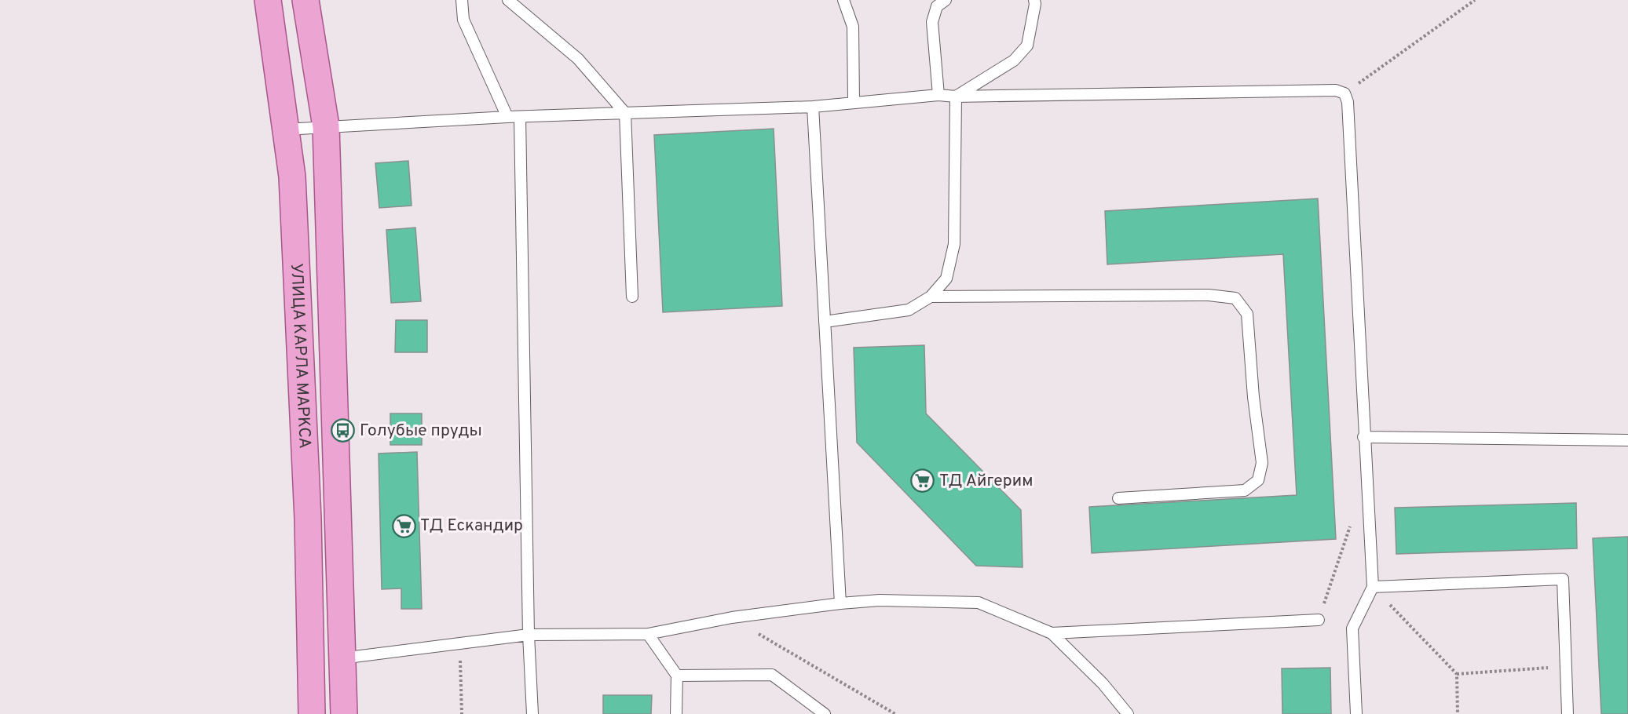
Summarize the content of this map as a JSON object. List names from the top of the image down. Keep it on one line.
{"streets":{"main road":["УЛИЦА КАРЛА МАРКСА"]},"places":{"bus stop":["Голубые пруды"],"supermarket":["ТД Айгерим","ТД Ескандир"]}}
